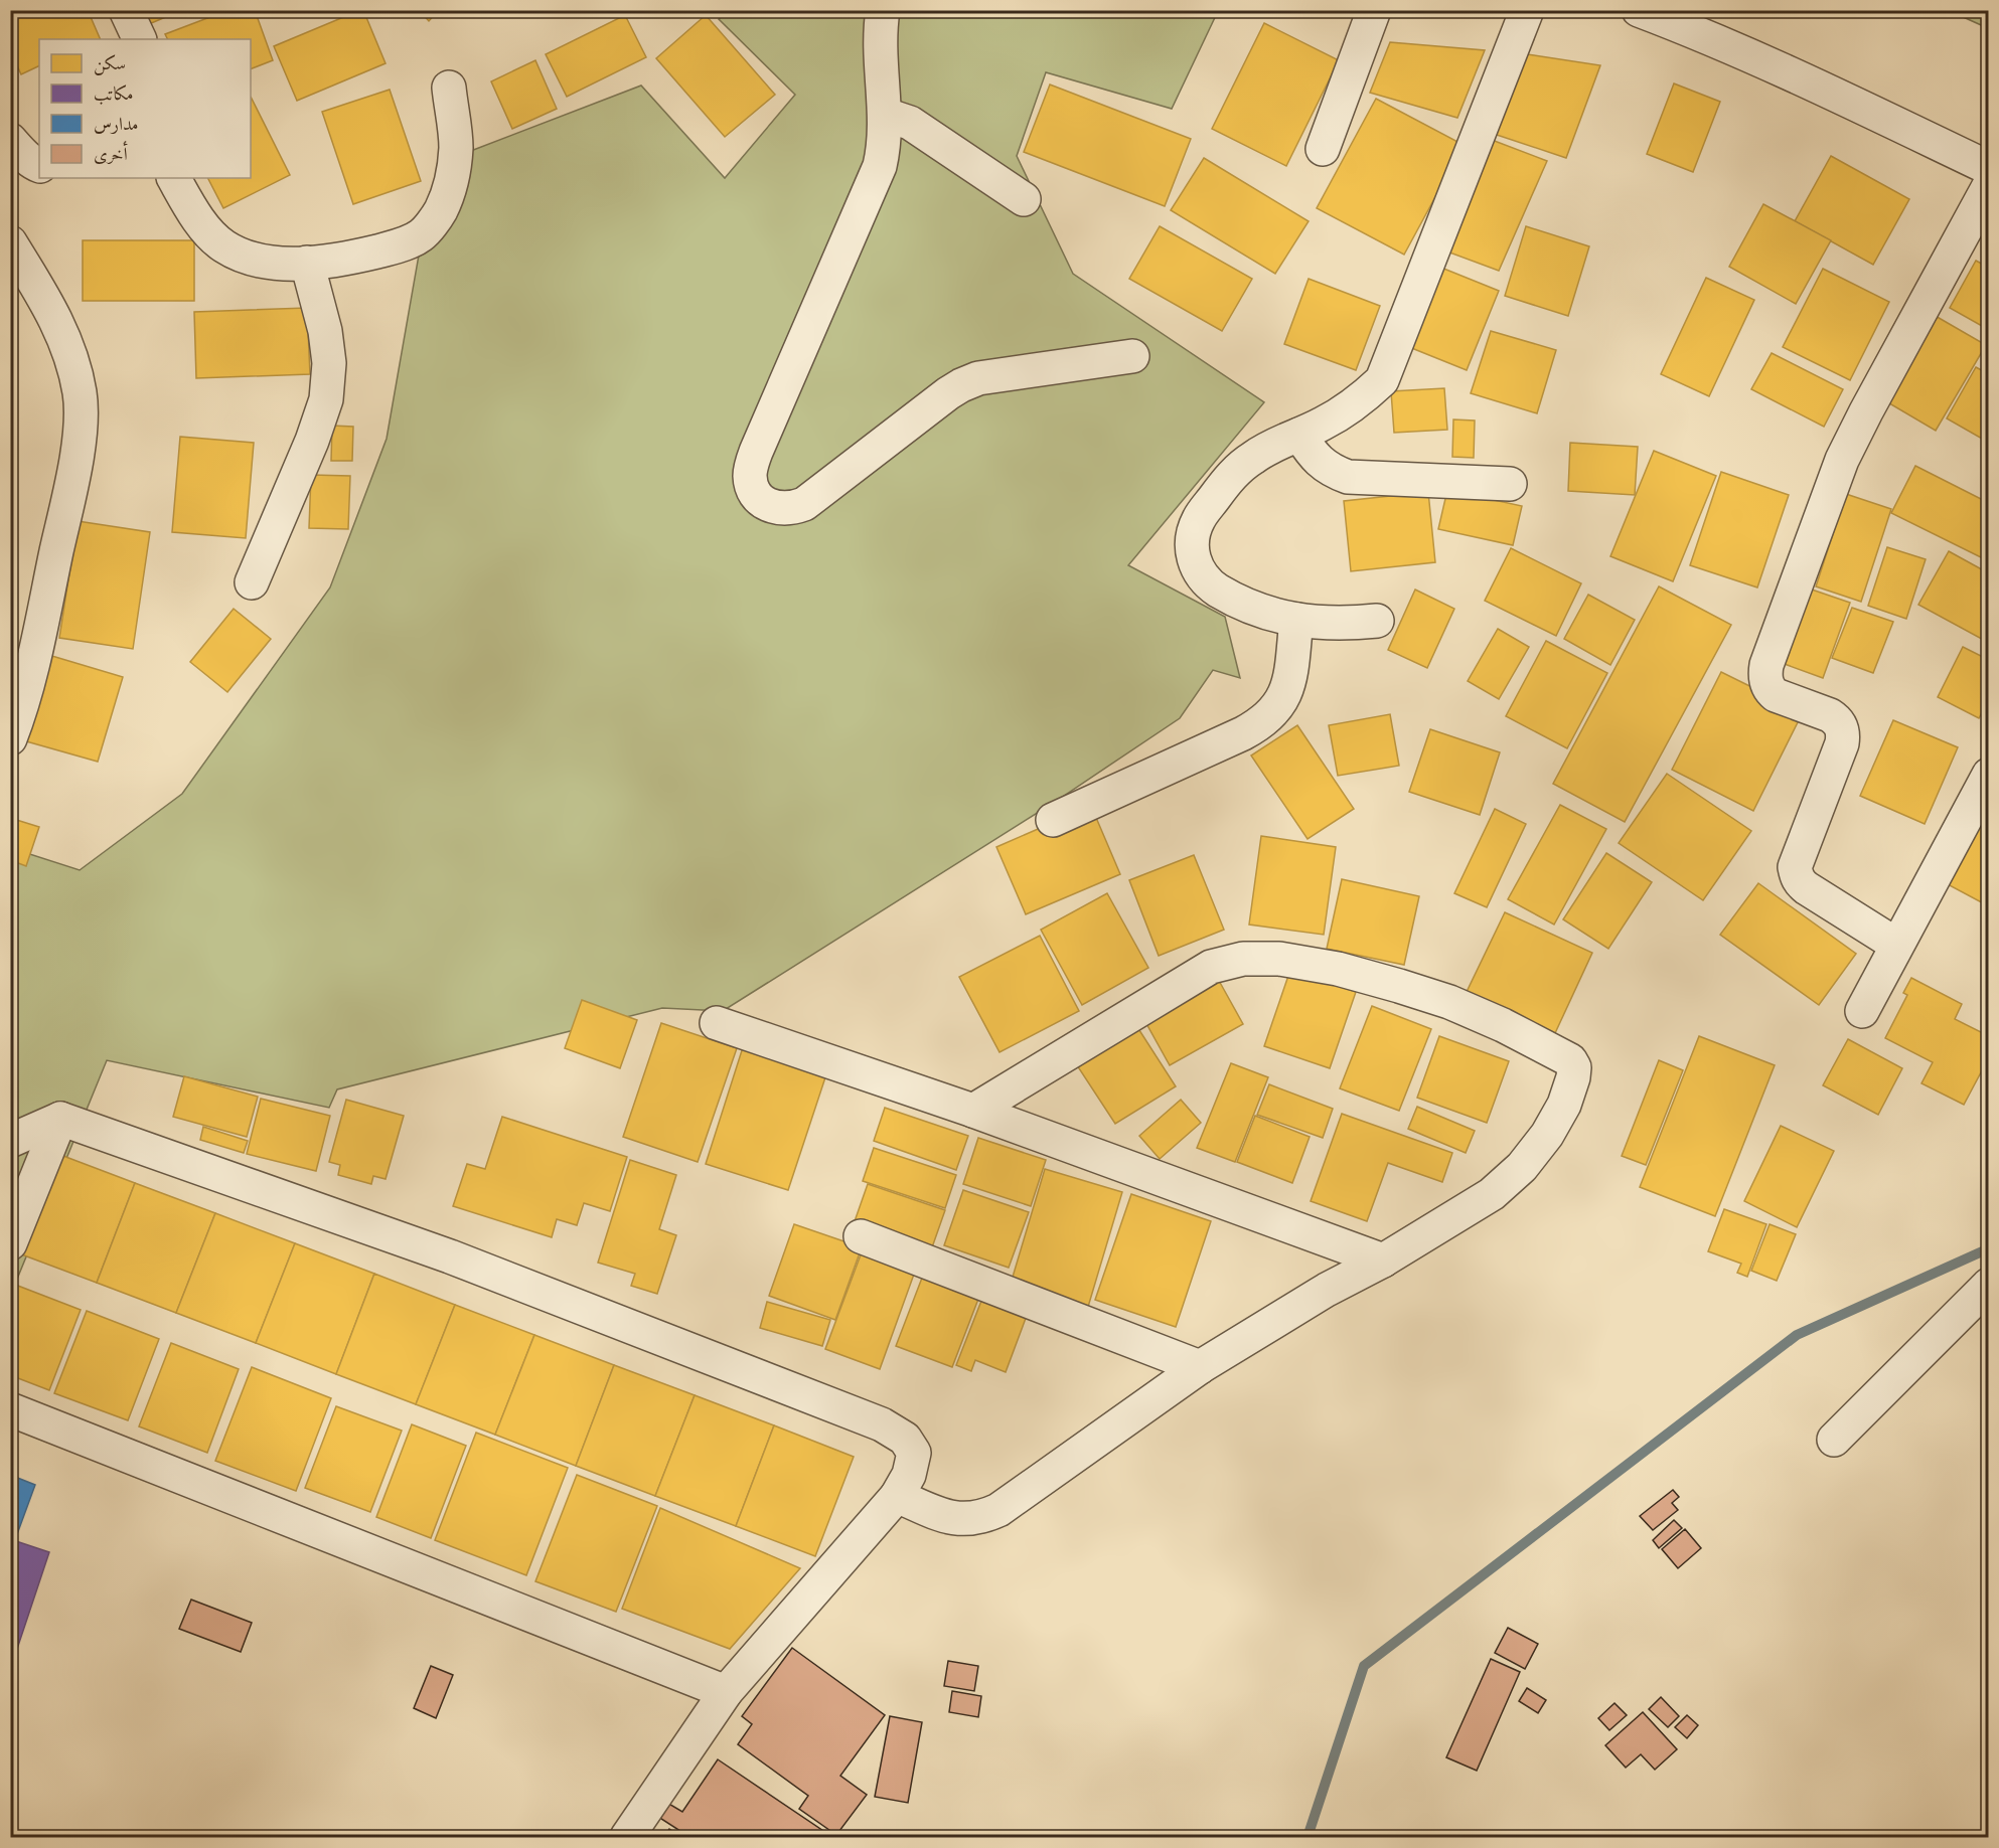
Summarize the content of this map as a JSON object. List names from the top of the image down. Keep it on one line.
{"legend":["سكن","مكاتب","مدارس","أخرى"]}
